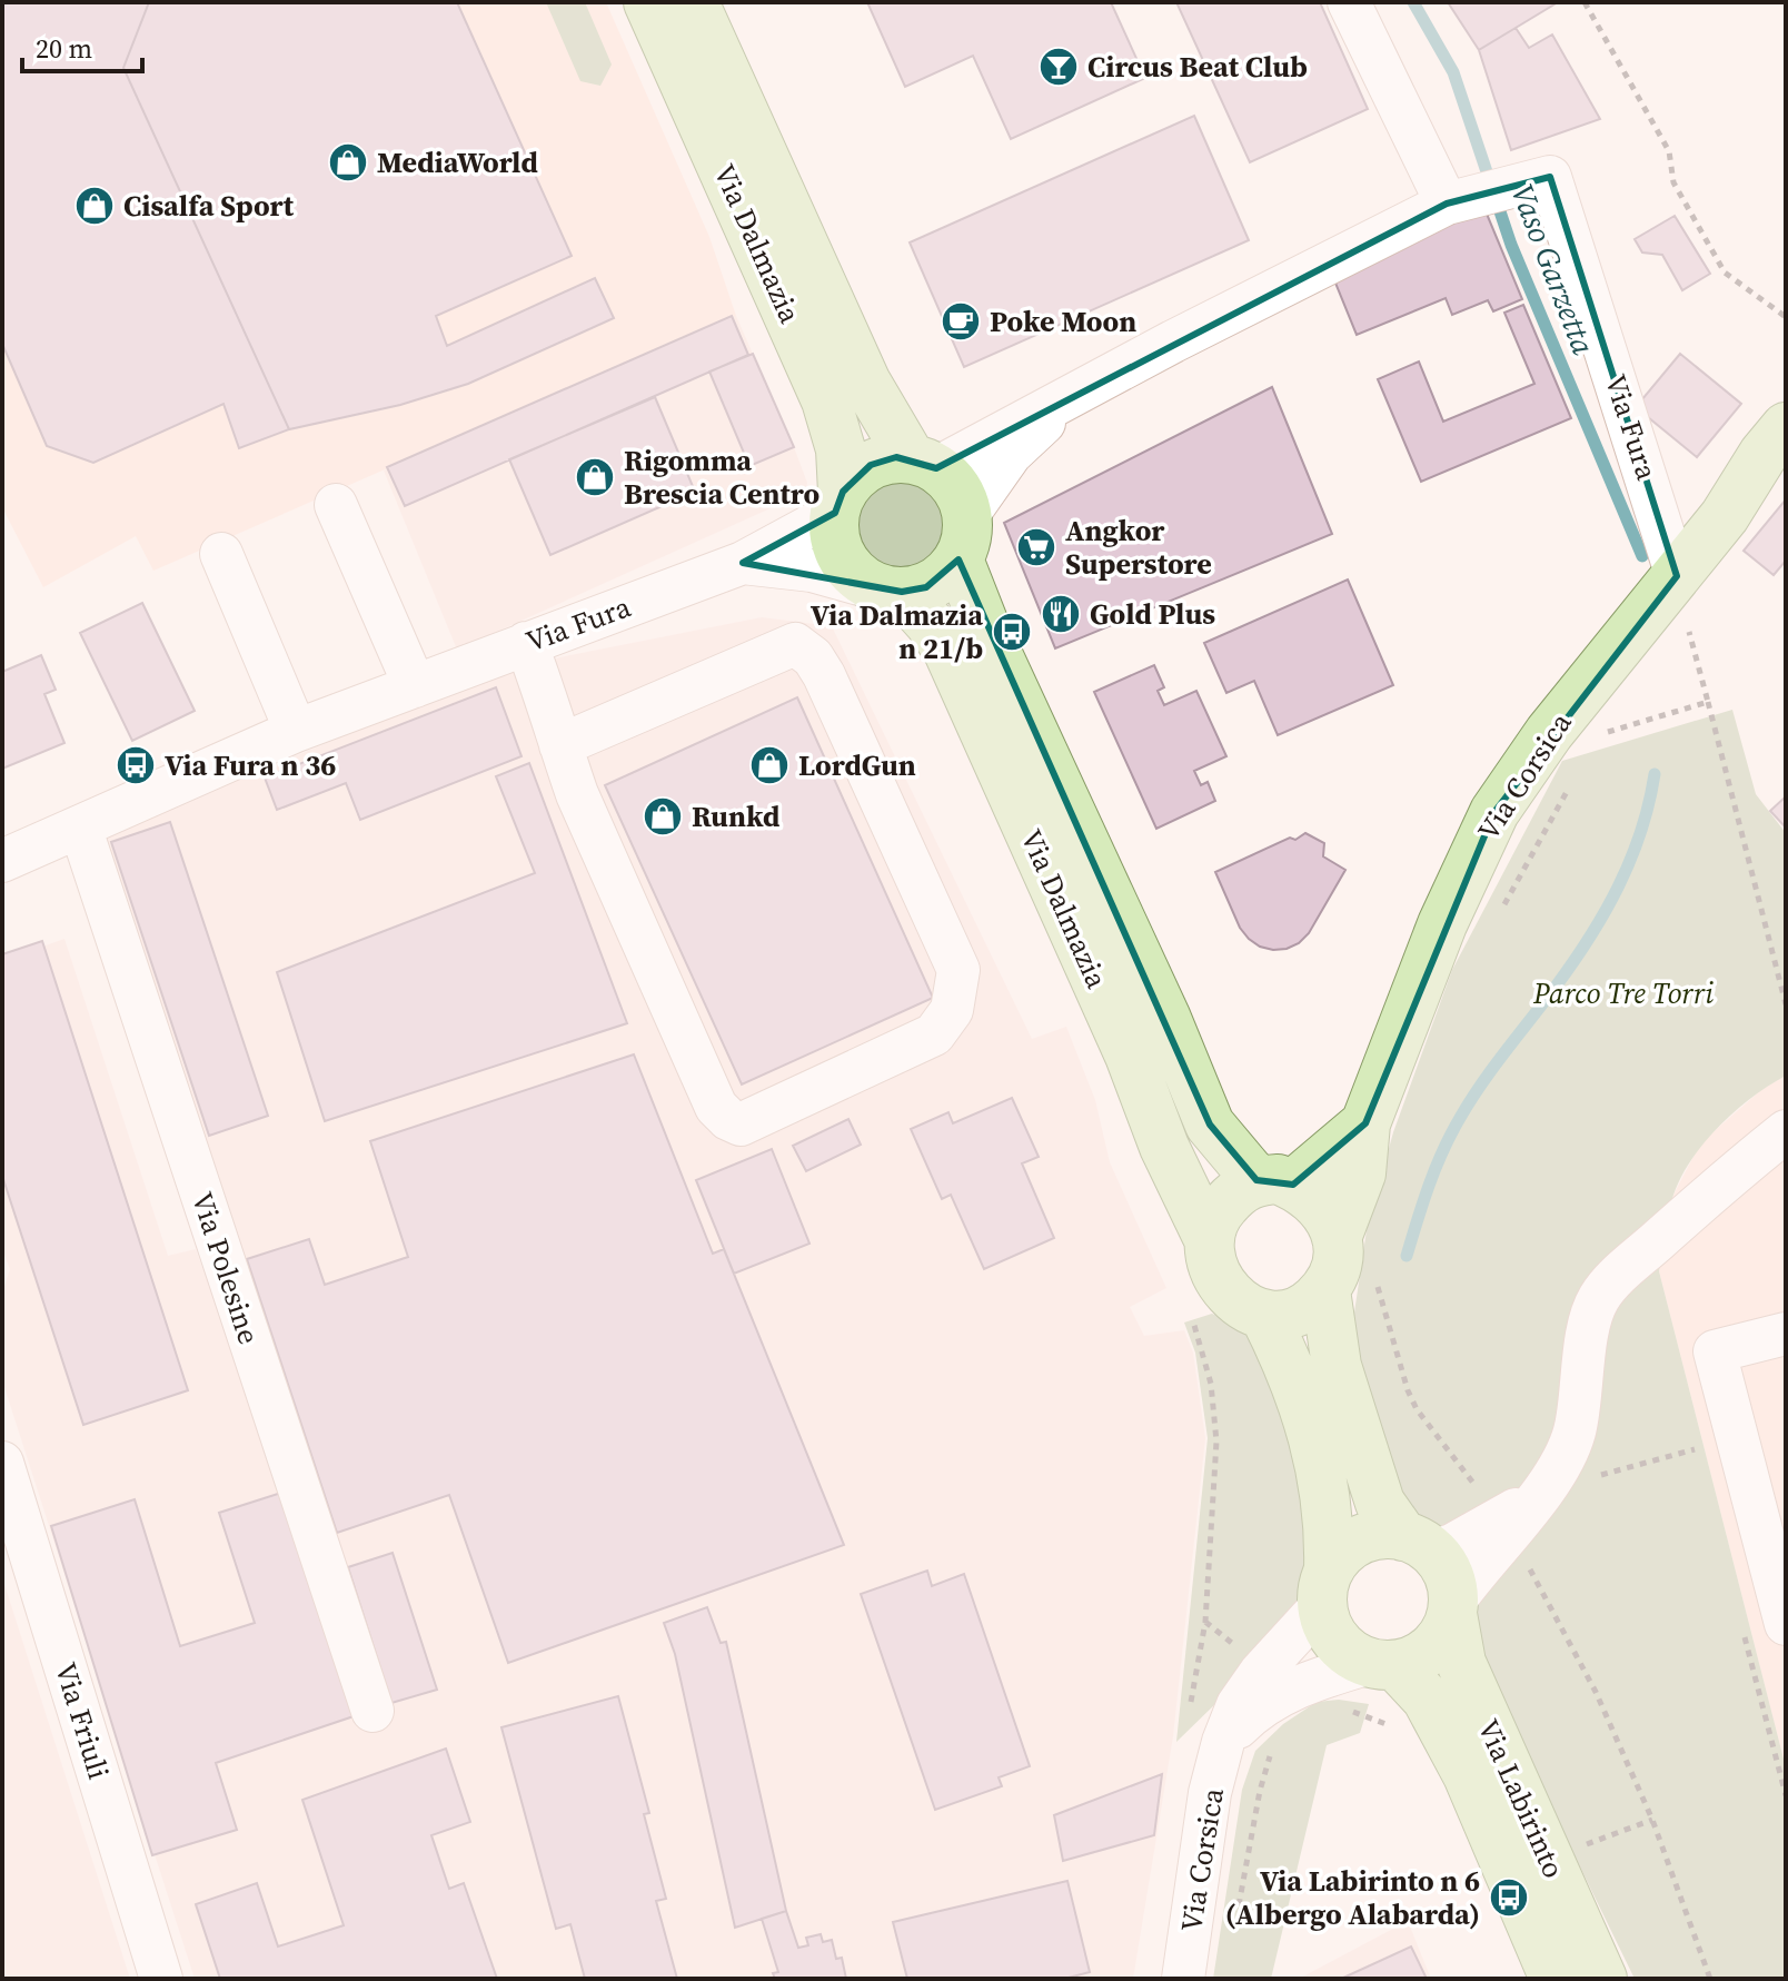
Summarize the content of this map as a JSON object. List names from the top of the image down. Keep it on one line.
{"streets":{"main road":["Via Dalmazia","Via Corsica","Via Labirinto"],"street":["Via Fura","Via Polesine","Via Friuli"]},"crossings":[["Via Dalmazia","Via Fura"],["Via Dalmazia","Via Corsica"],["Via Fura","Via Corsica"],["Via Fura","Via Polesine"],["Via Corsica","Via Labirinto"]],"water":["Vaso Garzetta"],"parks":["Parco Tre Torri"],"places":{"bar":["Circus Beat Club"],"shop":["MediaWorld","Cisalfa Sport","Rigomma Brescia Centro","LordGun","Runkd"],"cafe":["Poke Moon"],"supermarket":["Angkor Superstore"],"restaurant":["Gold Plus"],"bus stop":["Via Dalmazia n 21/b","Via Fura n 36","Via Labirinto n 6 (Albergo Alabarda)"]},"scale_bar":"20 m"}
